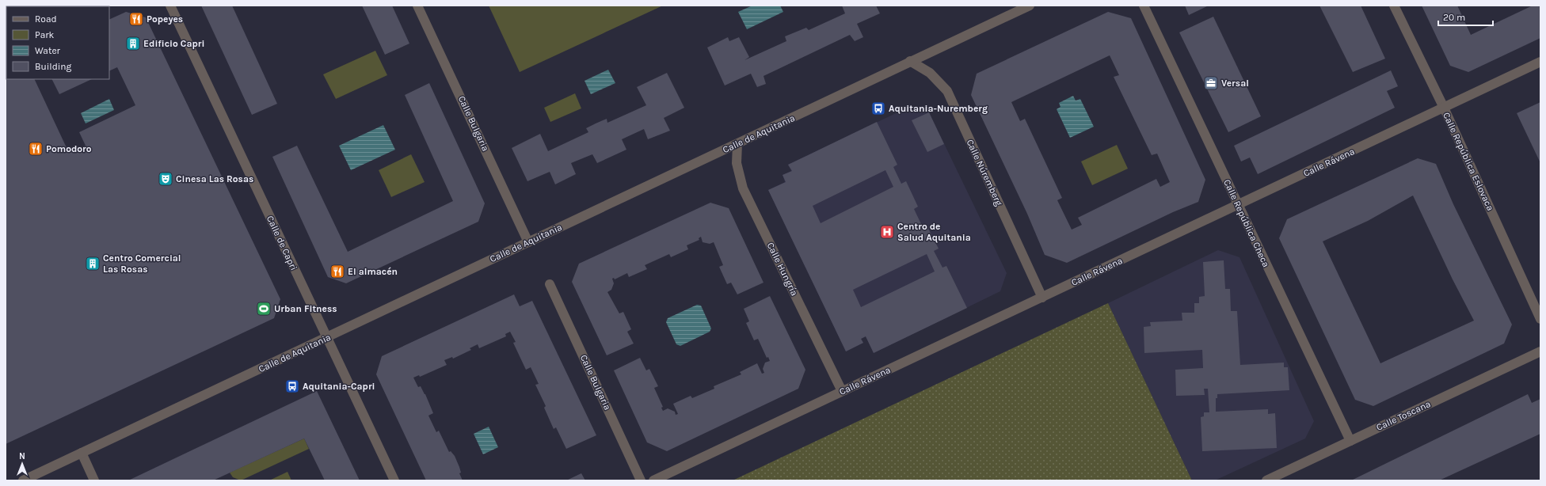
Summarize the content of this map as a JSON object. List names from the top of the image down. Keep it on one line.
{"streets":{"street":["Calle Bulgaria","Calle de Aquitania","Calle República Eslovaca","Calle Rávena","Calle Núremberg","Calle República Checa","Calle de Capri","Calle Hungría","Calle Toscana"]},"crossings":[["Calle Bulgaria","Calle de Aquitania"],["Calle de Aquitania","Calle Núremberg"],["Calle de Aquitania","Calle de Capri"],["Calle de Aquitania","Calle Hungría"],["Calle República Eslovaca","Calle Rávena"],["Calle Rávena","Calle Núremberg"],["Calle Rávena","Calle República Checa"],["Calle Rávena","Calle Hungría"],["Calle República Checa","Calle Toscana"]],"places":{"restaurant":["Popeyes","Pomodoro","El almacén"],"building":["Edificio Capri","Centro Comercial Las Rosas"],"office":["Versal"],"bus stop":["Aquitania-Nuremberg","Aquitania-Capri"],"theatre":["Cinesa Las Rosas"],"hospital":["Centro de Salud Aquitania"],"sports":["Urban Fitness"]},"legend":["Road","Park","Water","Building"],"scale_bar":"20 m","north":"top"}
